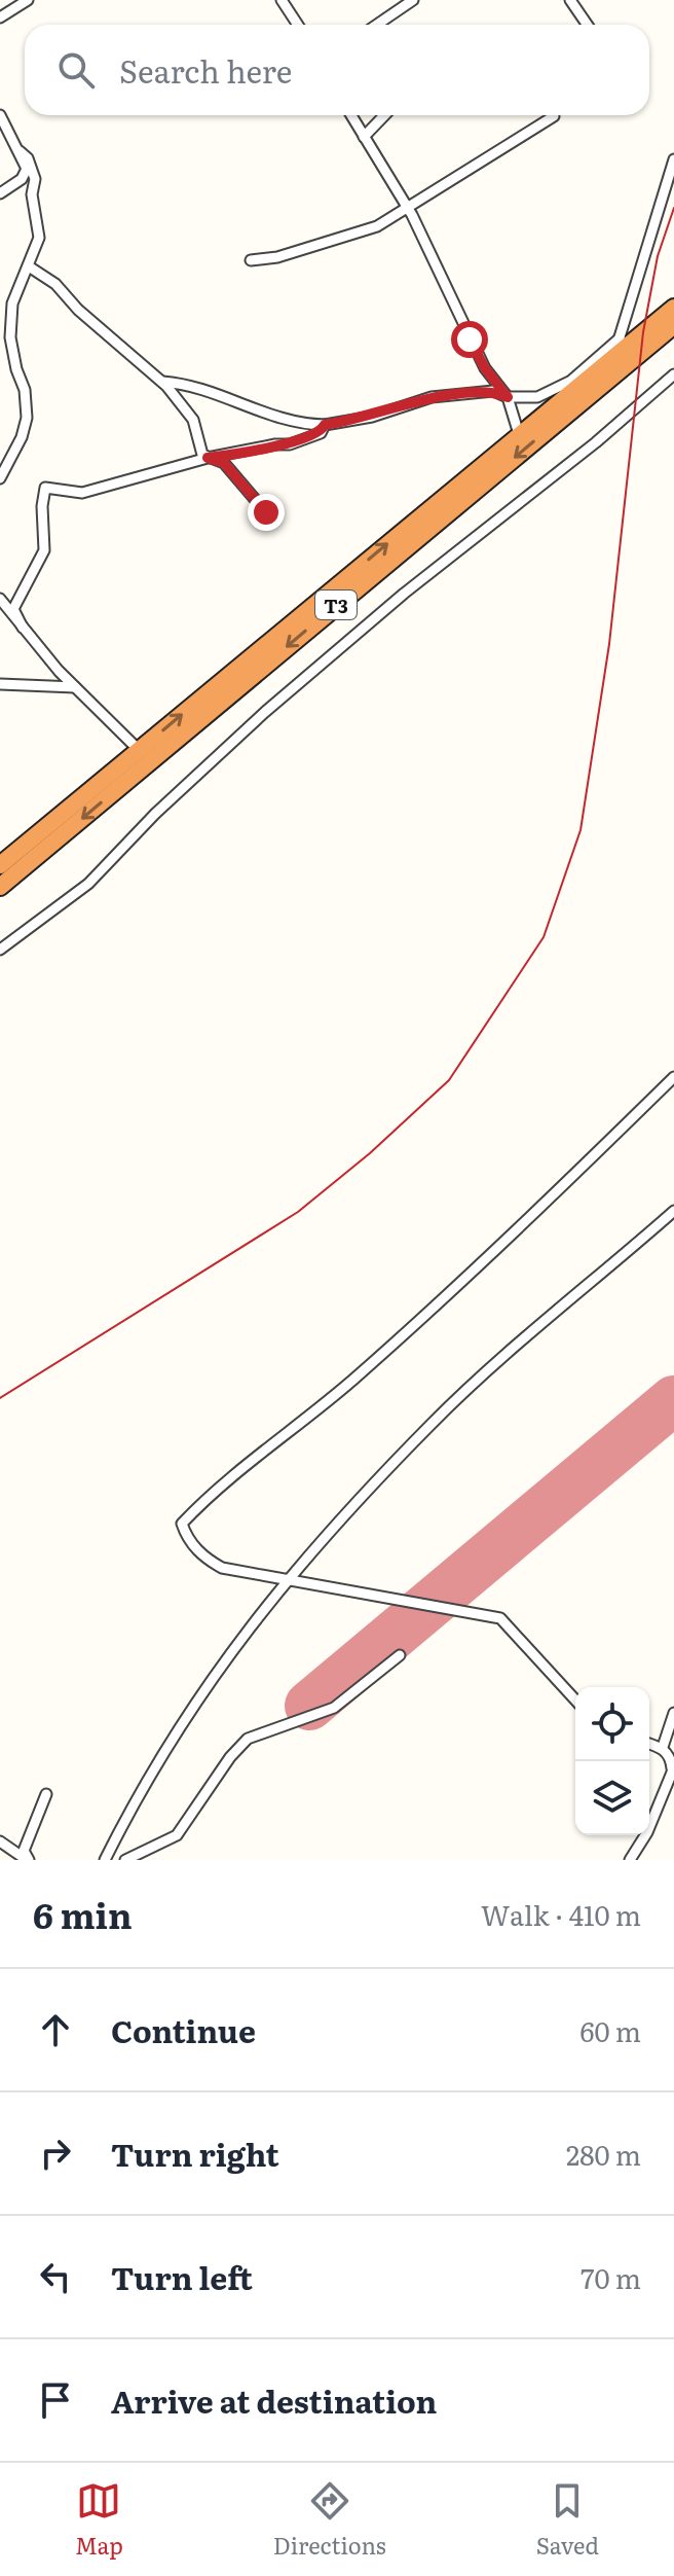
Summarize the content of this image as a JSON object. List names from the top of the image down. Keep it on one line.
{"streets":{"highway":["T3"]},"page":{"search":"Search here","heading":["6 min","Walk · 410 m"],"list":[["Continue","60 m"],["Turn right","280 m"],["Turn left","70 m"],"Arrive at destination"],"nav":["Map","Directions","Saved"]}}
